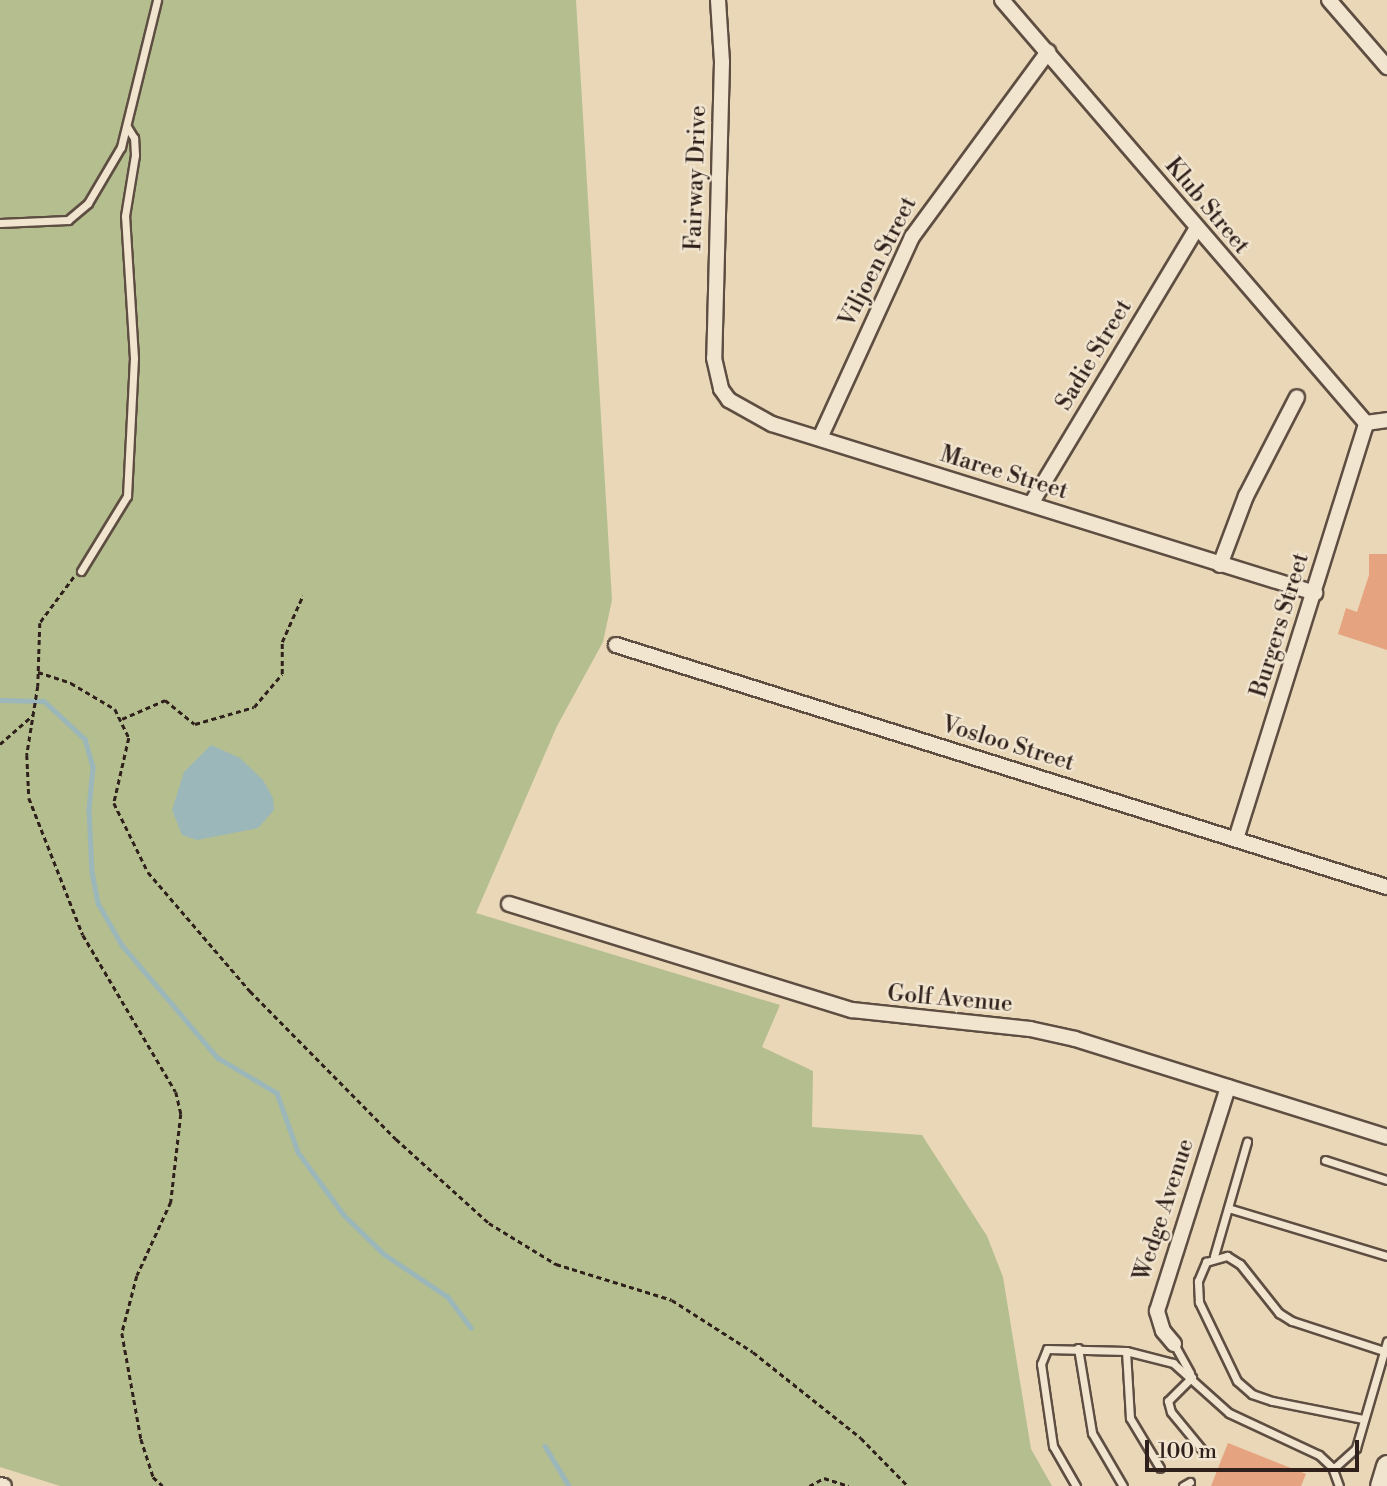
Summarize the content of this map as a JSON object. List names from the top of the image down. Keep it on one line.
{"streets":{"street":["Fairway Drive","Klub Street","Viljoen Street","Sadie Street","Maree Street","Burgers Street","Vosloo Street","Golf Avenue","Wedge Avenue"]},"crossings":[["Fairway Drive","Maree Street"],["Klub Street","Viljoen Street"],["Klub Street","Sadie Street"],["Klub Street","Burgers Street"],["Viljoen Street","Maree Street"],["Sadie Street","Maree Street"],["Maree Street","Burgers Street"],["Burgers Street","Vosloo Street"],["Golf Avenue","Wedge Avenue"]],"scale_bar":"100 m"}
